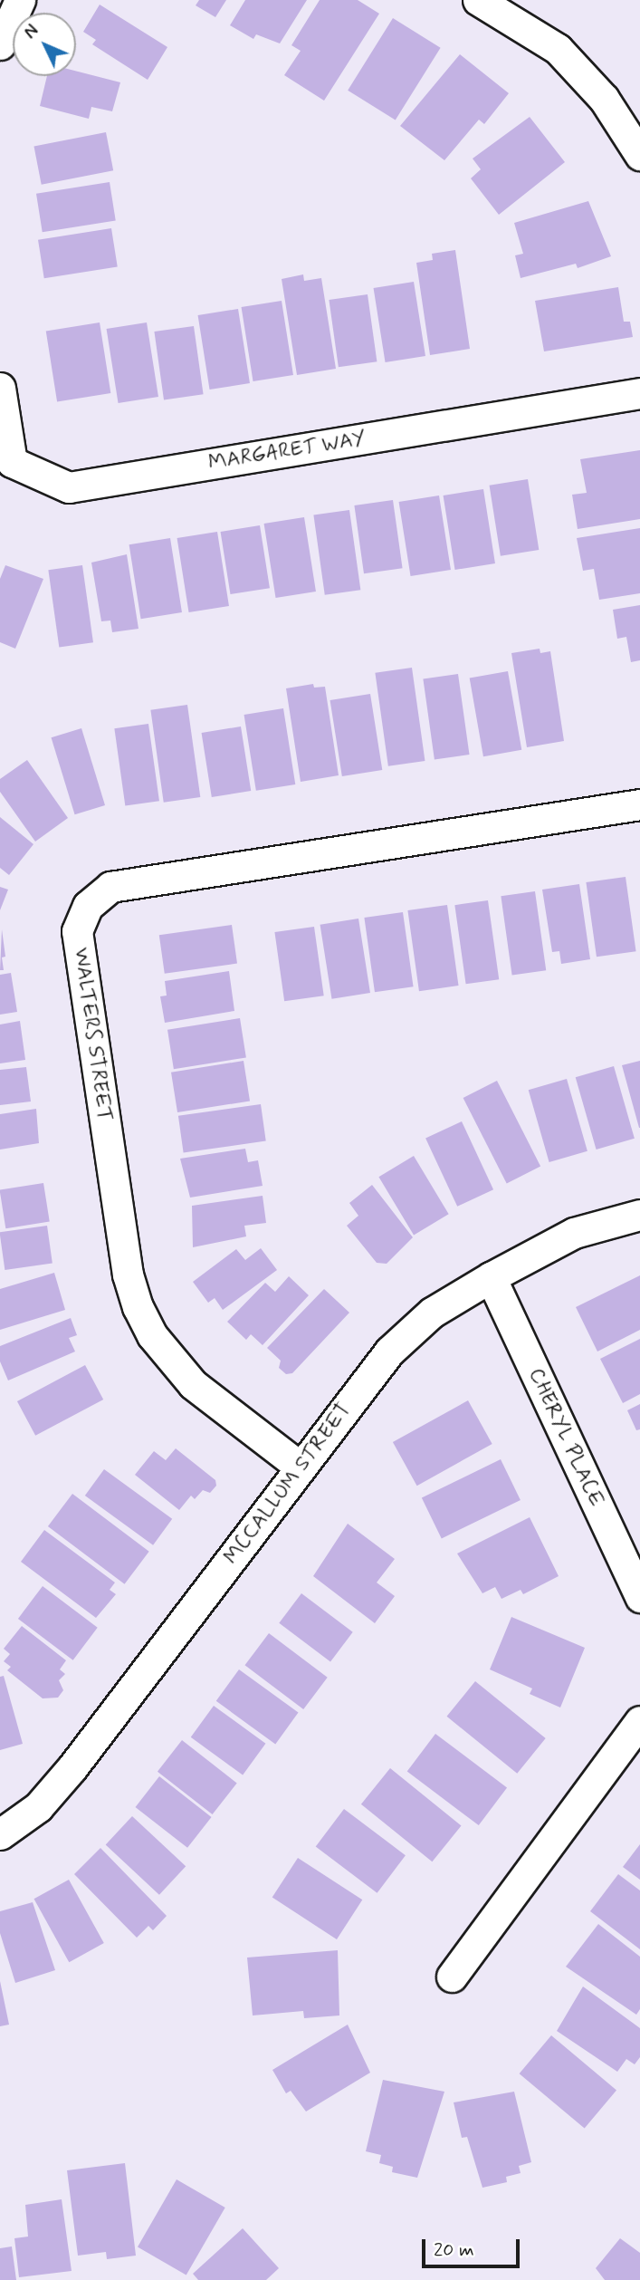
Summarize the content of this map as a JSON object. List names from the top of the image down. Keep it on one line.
{"streets":{"street":["MARGARET WAY","WALTERS STREET","CHERYL PLACE","MCCALLUM STREET"]},"crossings":[["WALTERS STREET","MCCALLUM STREET"],["CHERYL PLACE","MCCALLUM STREET"]],"scale_bar":"20 m","north":"top left"}
